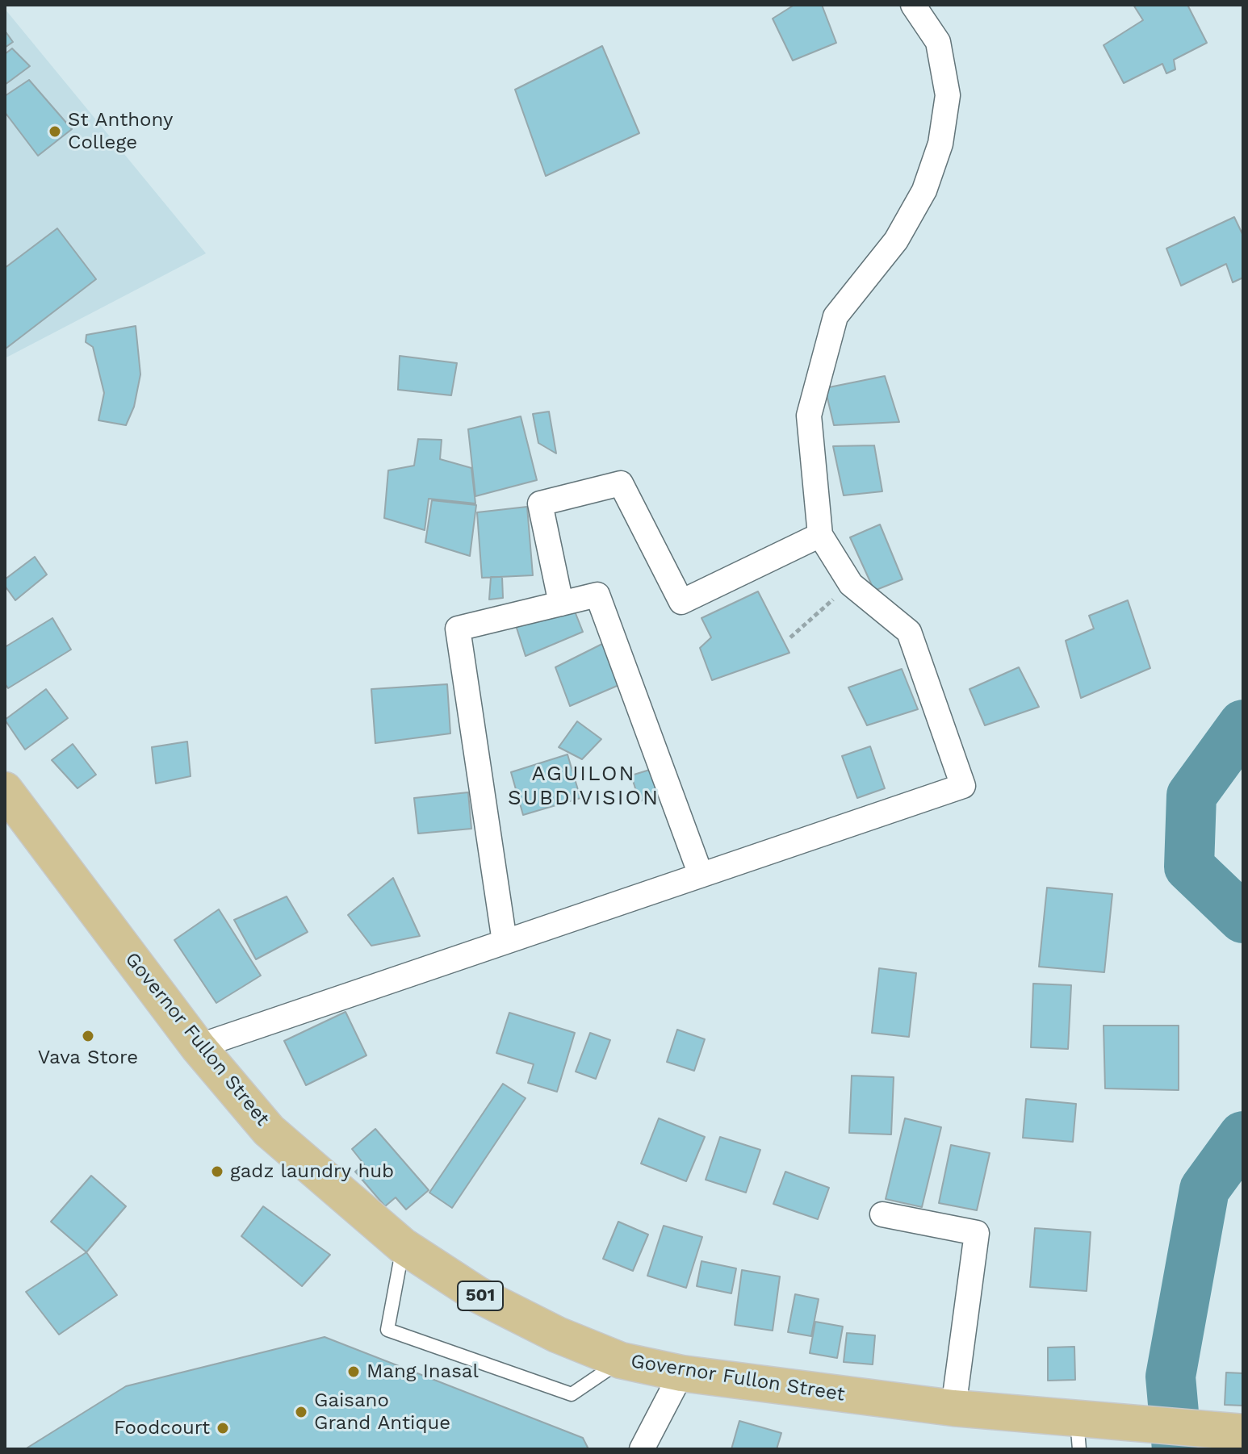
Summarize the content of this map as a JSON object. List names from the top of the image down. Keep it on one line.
{"streets":{"main road":["Governor Fullon Street","501"]},"districts":["AGUILON SUBDIVISION"],"places":["St Anthony College","Vava Store","gadz laundry hub","Mang Inasal","Gaisano Grand Antique","Foodcourt"]}
